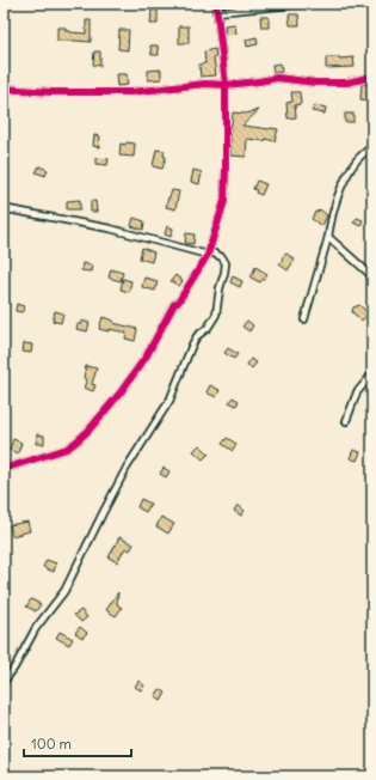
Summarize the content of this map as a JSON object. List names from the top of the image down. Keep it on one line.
{"scale_bar":"100 m"}
